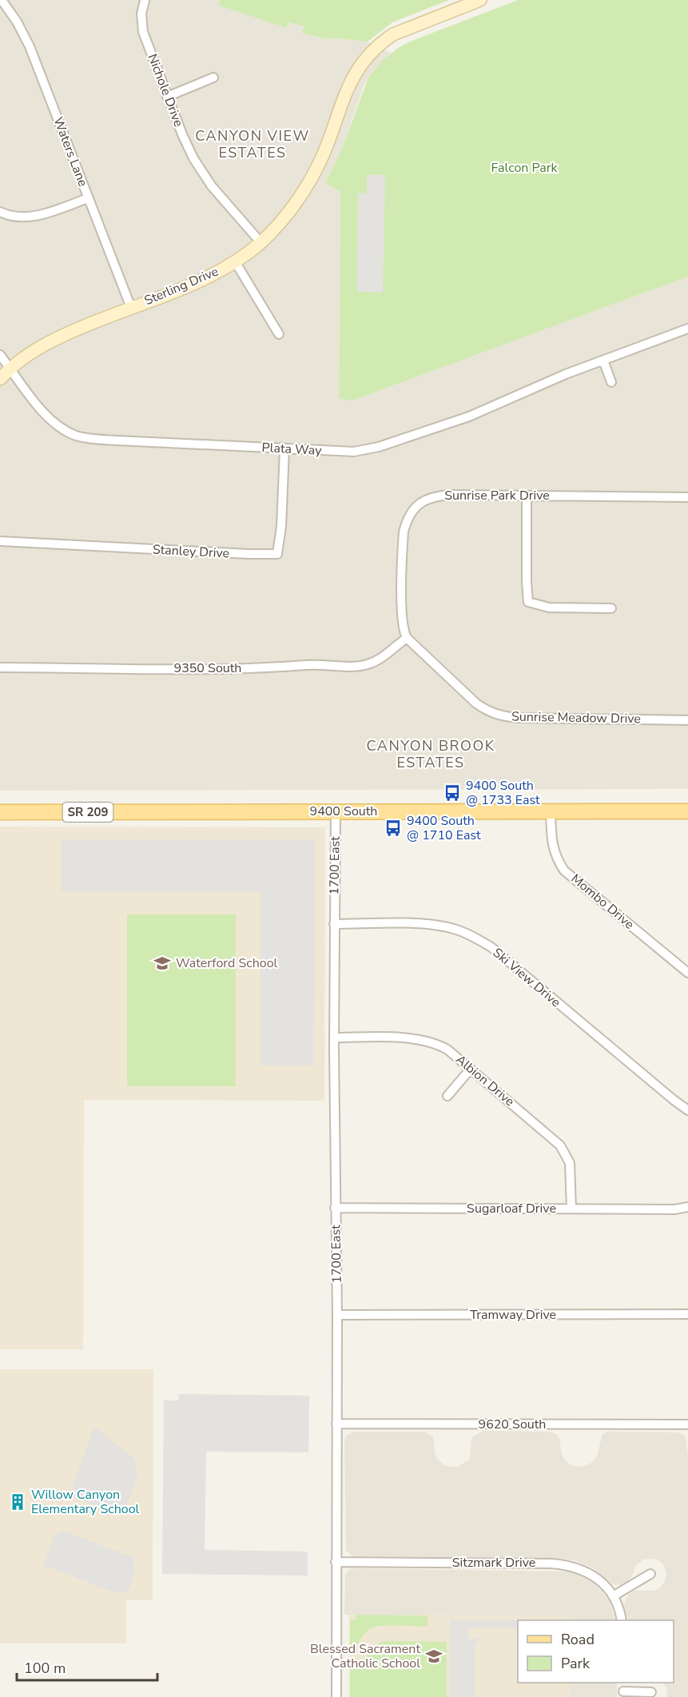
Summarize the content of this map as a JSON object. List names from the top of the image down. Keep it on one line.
{"streets":{"main road":["9400 South","SR 209"],"street":["Nichole Drive","Waters Lane","Sterling Drive","Plata Way","Sunrise Park Drive","Stanley Drive","9350 South","Sunrise Meadow Drive","1700 East","Mombo Drive","Ski View Drive","Albion Drive","Sugarloaf Drive","Tramway Drive","9620 South","Sitzmark Drive"]},"crossings":[["Nichole Drive","Sterling Drive"],["Waters Lane","Sterling Drive"],["Sterling Drive","Plata Way"],["Plata Way","Stanley Drive"],["Sunrise Park Drive","9350 South"],["Sunrise Park Drive","Sunrise Meadow Drive"],["9350 South","Sunrise Meadow Drive"],["9400 South","1700 East"],["9400 South","Mombo Drive"],["1700 East","Ski View Drive"],["1700 East","Albion Drive"],["1700 East","Sugarloaf Drive"],["1700 East","Tramway Drive"],["1700 East","9620 South"],["1700 East","Sitzmark Drive"],["Albion Drive","Sugarloaf Drive"]],"districts":["CANYON VIEW ESTATES","CANYON BROOK ESTATES"],"parks":["Falcon Park"],"places":{"bus stop":["9400 South @ 1733 East","9400 South @ 1710 East"],"school or university":["Waterford School","Blessed Sacrament Catholic School"],"building":["Willow Canyon Elementary School"]},"legend":["Road","Park"],"scale_bar":"100 m"}
